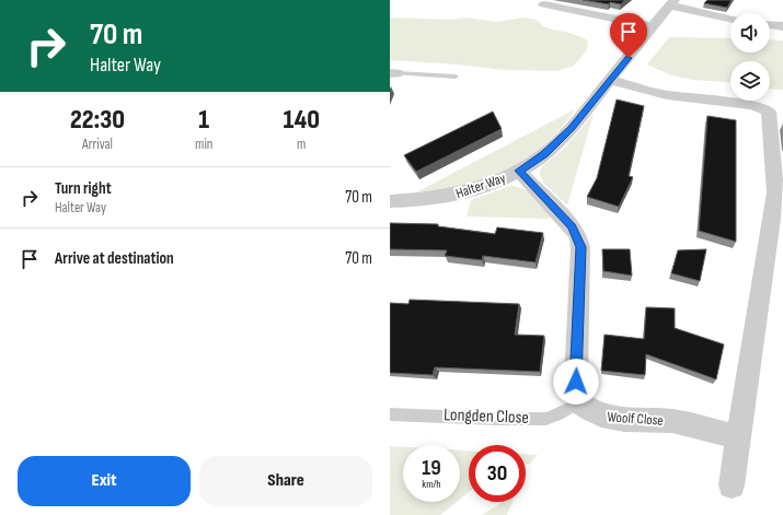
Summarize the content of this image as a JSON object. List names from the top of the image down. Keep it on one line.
{"streets":{"street":["Halter Way","Woolf Close"],"lane":["Longden Close"]},"crossings":[["Longden Close","Woolf Close"]],"page":{"turn":["70 m","Halter Way"],"eta":["22:30","Arrival","1","min","140","m"],"list":[{"name":"Turn right","note":"Halter Way","value":"70 m"},{"name":"Arrive at destination","value":"70 m"}],"speed":"19 km/h","limit":"30","buttons":["Exit","Share"]}}
